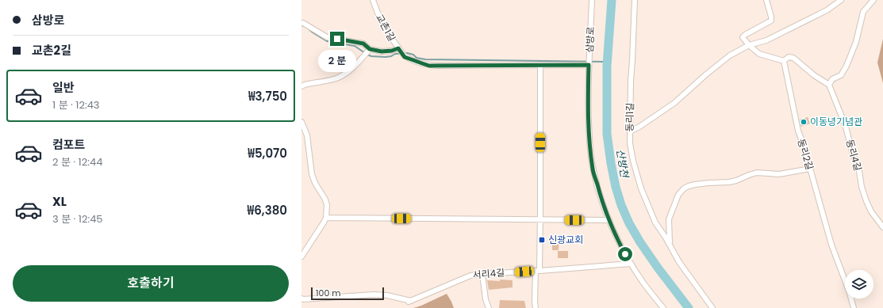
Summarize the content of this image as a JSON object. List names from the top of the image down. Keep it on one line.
{"streets":{"street":["교촌1길","삼방로","동리1길","동리2길","동리4길","서리4길"]},"crossings":[["교촌1길","삼방로"],["삼방로","서리4길"],["동리1길","동리2길"]],"water":["산방천"],"places":{"other":["이동녕기념관"],"transit":["신광교회"]},"scale_bar":"100 m","page":{"banner":["삼방로","교촌2길"],"bubble":"2 분","list":[{"name":"일반","note":"1 분 · 12:43","value":"₩3,750"},{"name":"컴포트","note":"2 분 · 12:44","value":"₩5,070"},{"name":"XL","note":"3 분 · 12:45","value":"₩6,380"}],"buttons":"호출하기","scale":"100 m"}}
